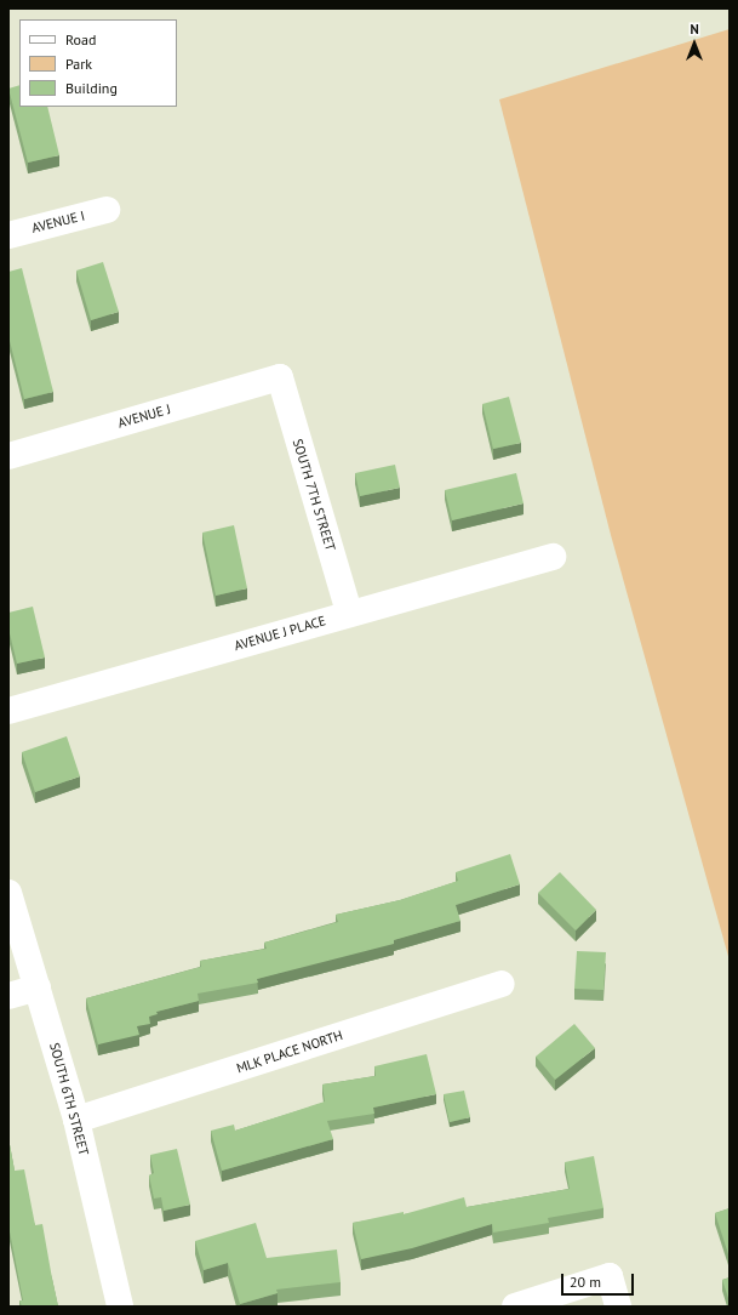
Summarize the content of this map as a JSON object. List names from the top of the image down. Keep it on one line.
{"streets":{"street":["AVENUE I","AVENUE J","SOUTH 7TH STREET","AVENUE J PLACE","MLK PLACE NORTH","SOUTH 6TH STREET"]},"crossings":[["AVENUE J","SOUTH 7TH STREET"],["SOUTH 7TH STREET","AVENUE J PLACE"],["MLK PLACE NORTH","SOUTH 6TH STREET"]],"legend":["Road","Park","Building"],"scale_bar":"20 m","north":"top"}
